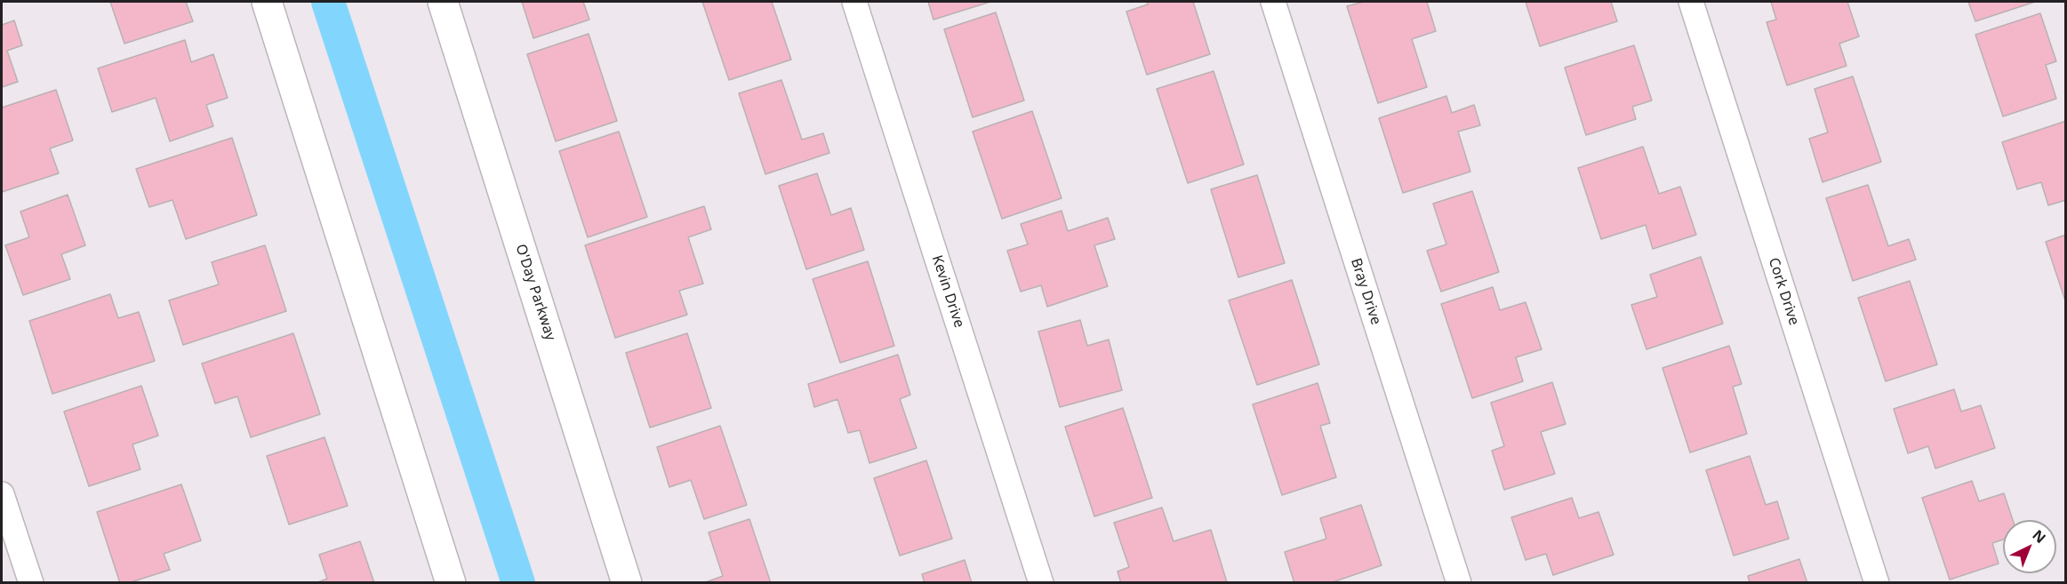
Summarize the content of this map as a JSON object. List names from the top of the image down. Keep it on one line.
{"streets":{"street":["Kevin Drive","Bray Drive","Cork Drive","O'Day Parkway"]},"north":"top right"}
